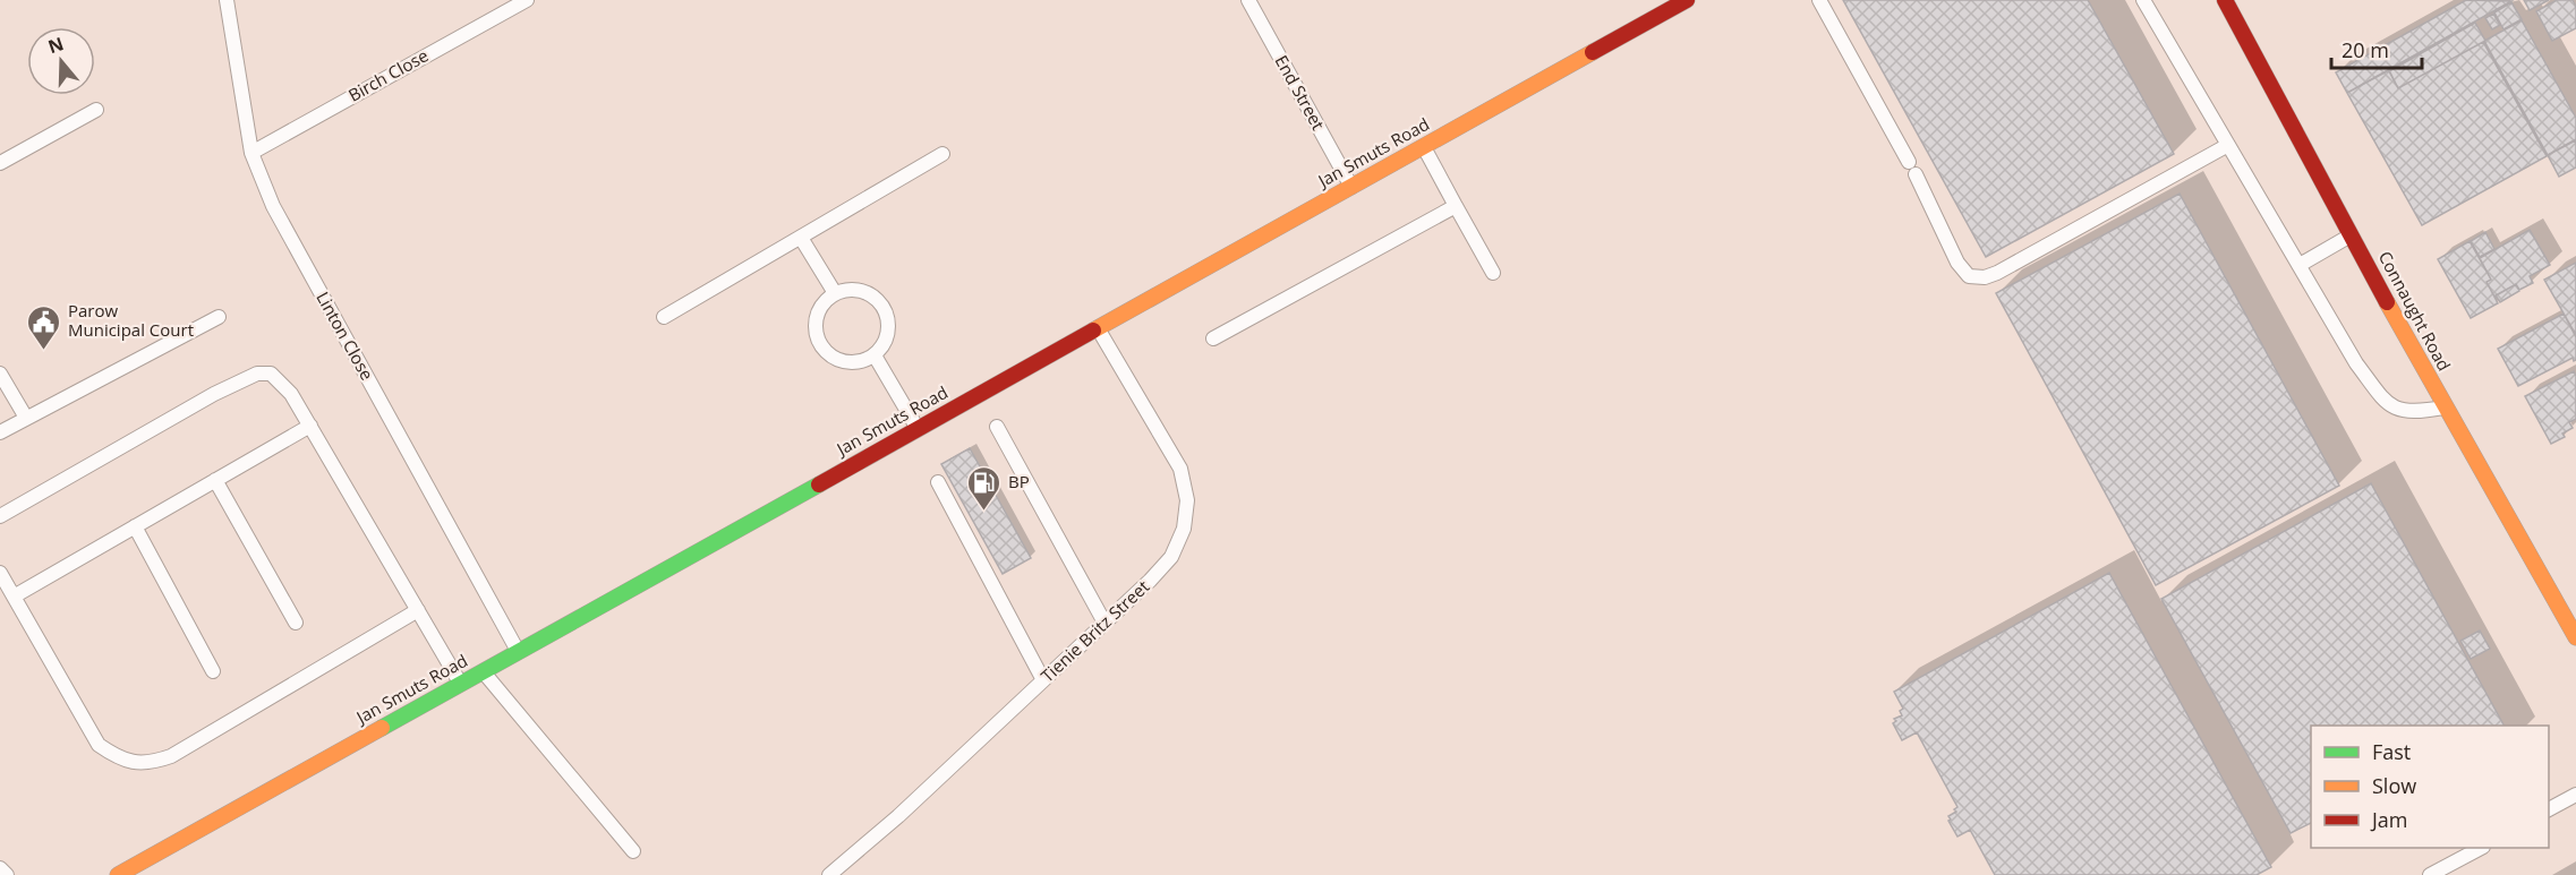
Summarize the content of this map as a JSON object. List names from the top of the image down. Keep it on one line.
{"streets":{"street":["Jan Smuts Road","Connaught Road"],"lane":["Birch Close","End Street","Linton Close","Tienie Britz Street"]},"crossings":[["Birch Close","Linton Close"],["End Street","Jan Smuts Road"],["Jan Smuts Road","Linton Close"],["Jan Smuts Road","Tienie Britz Street"]],"places":{"public building":["Parow Municipal Court"],"fuel station":["BP"]},"legend":["Fast","Slow","Jam"],"scale_bar":"20 m","north":"top"}
